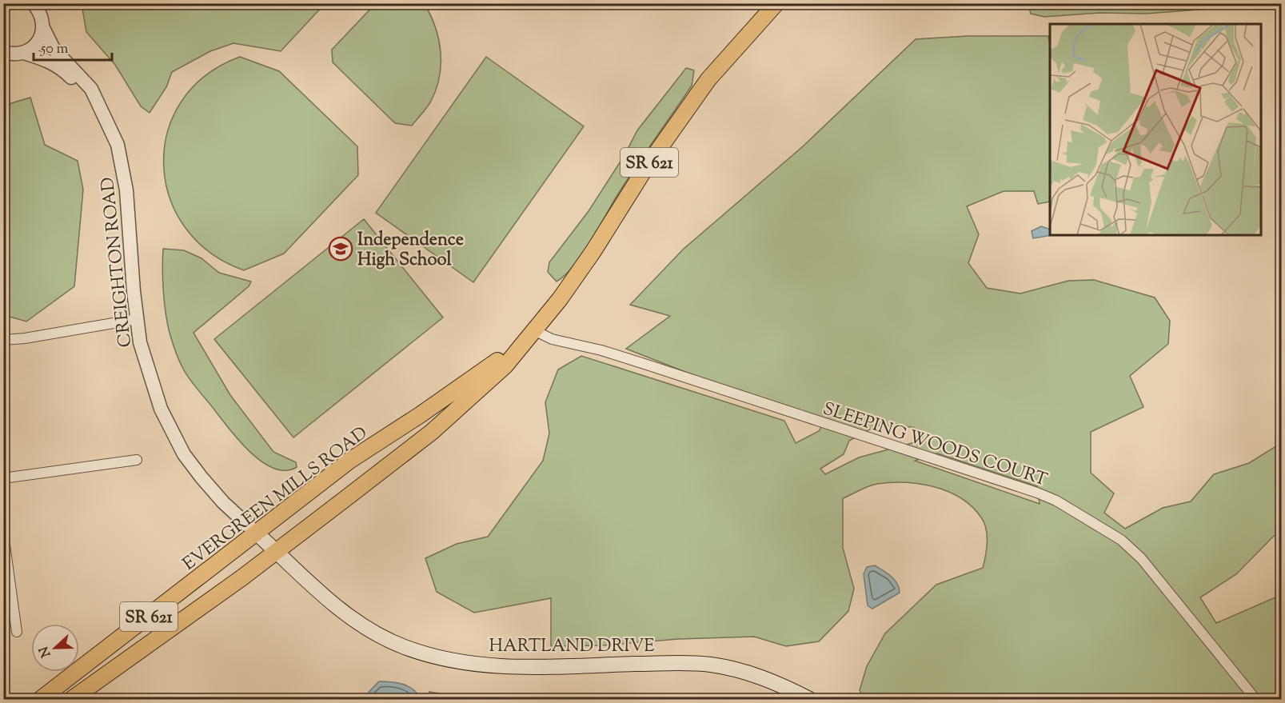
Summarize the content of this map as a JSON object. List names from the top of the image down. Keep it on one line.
{"streets":{"main road":["SR 621","EVERGREEN MILLS ROAD","HARTLAND DRIVE"],"street":["CREIGHTON ROAD","SLEEPING WOODS COURT"]},"crossings":[["CREIGHTON ROAD","EVERGREEN MILLS ROAD"],["CREIGHTON ROAD","HARTLAND DRIVE"],["SLEEPING WOODS COURT","EVERGREEN MILLS ROAD"],["EVERGREEN MILLS ROAD","HARTLAND DRIVE"]],"places":{"school or university":["Independence High School"]},"scale_bar":"50 m","north":"left"}
